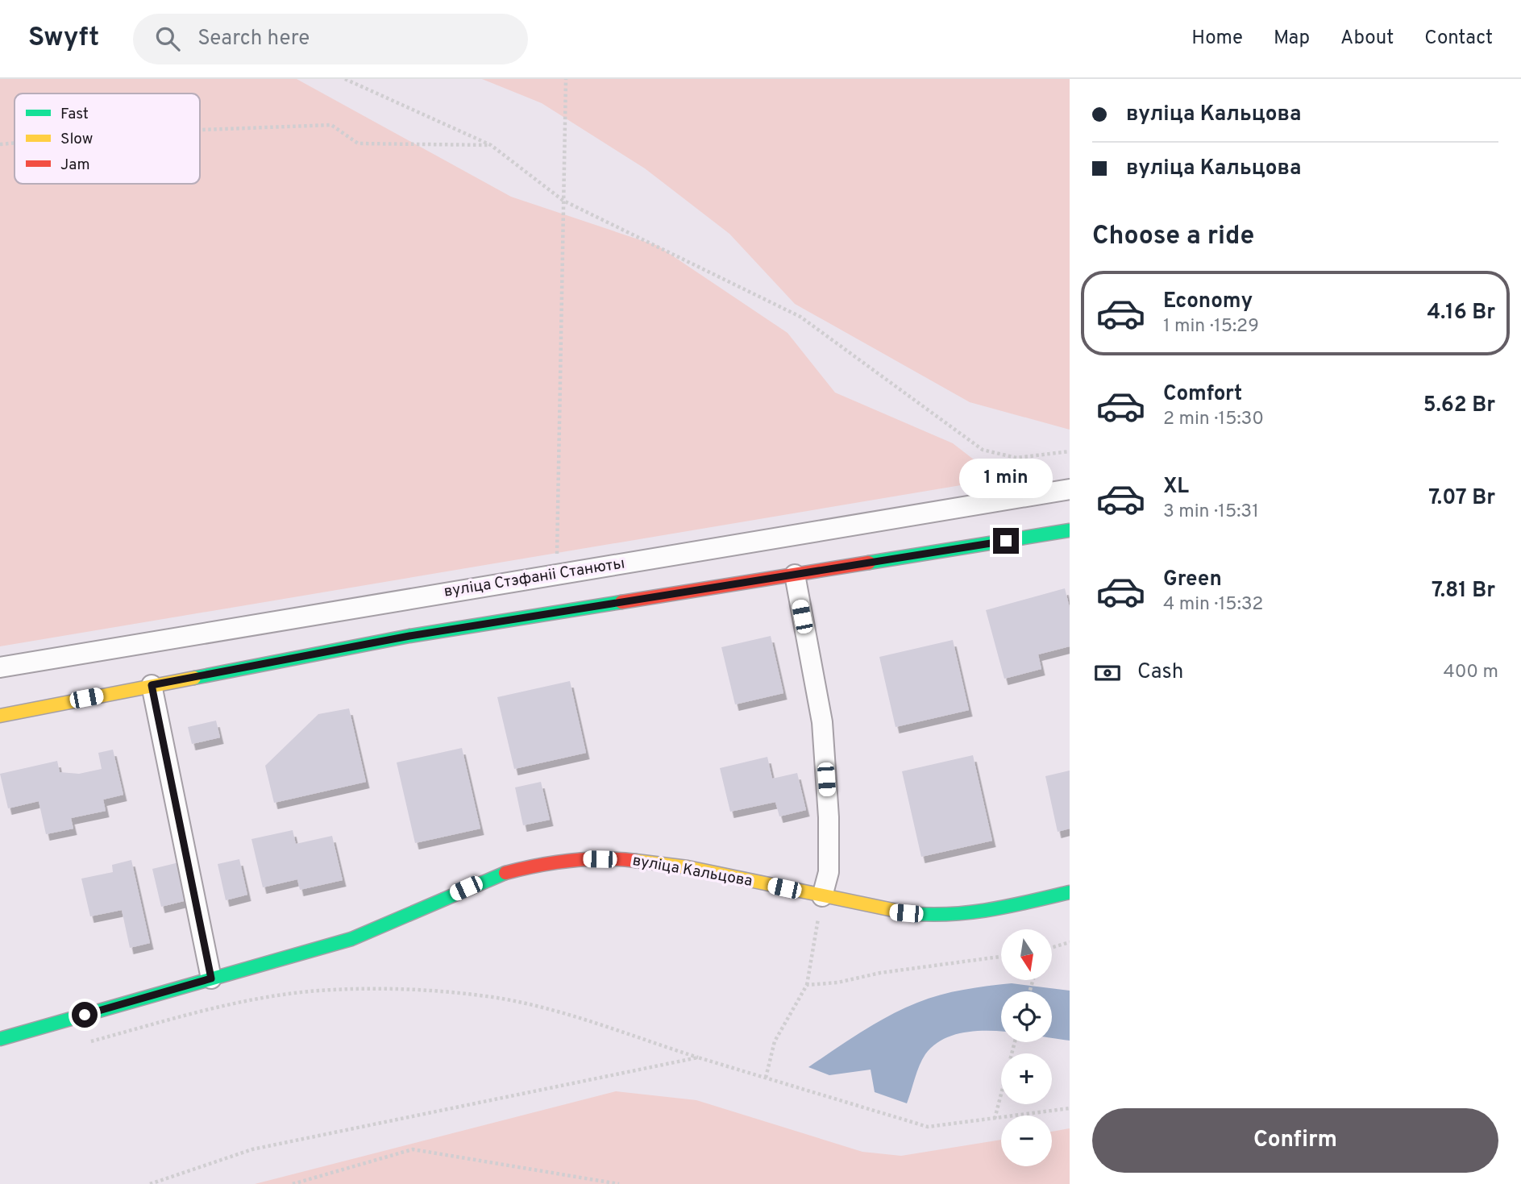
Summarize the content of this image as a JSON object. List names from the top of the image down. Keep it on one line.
{"streets":{"street":["вуліца Стэфаніі Станюты","вуліца Кальцова"]},"legend":["Fast","Slow","Jam"],"north":"bottom","page":{"header":"Swyft","search":"Search here","nav":["Home","Map","About","Contact"],"banner":["вуліца Кальцова","вуліца Кальцова"],"heading":"Choose a ride","list":[{"name":"Economy","note":"1 min · 15:29","value":"4.16 Br"},{"name":"Comfort","note":"2 min · 15:30","value":"5.62 Br"},{"name":"XL","note":"3 min · 15:31","value":"7.07 Br"},{"name":"Green","note":"4 min · 15:32","value":"7.81 Br"}],"bubble":"1 min","pay":["Cash","400 m"],"map_buttons":["+","−"],"buttons":"Confirm"}}
